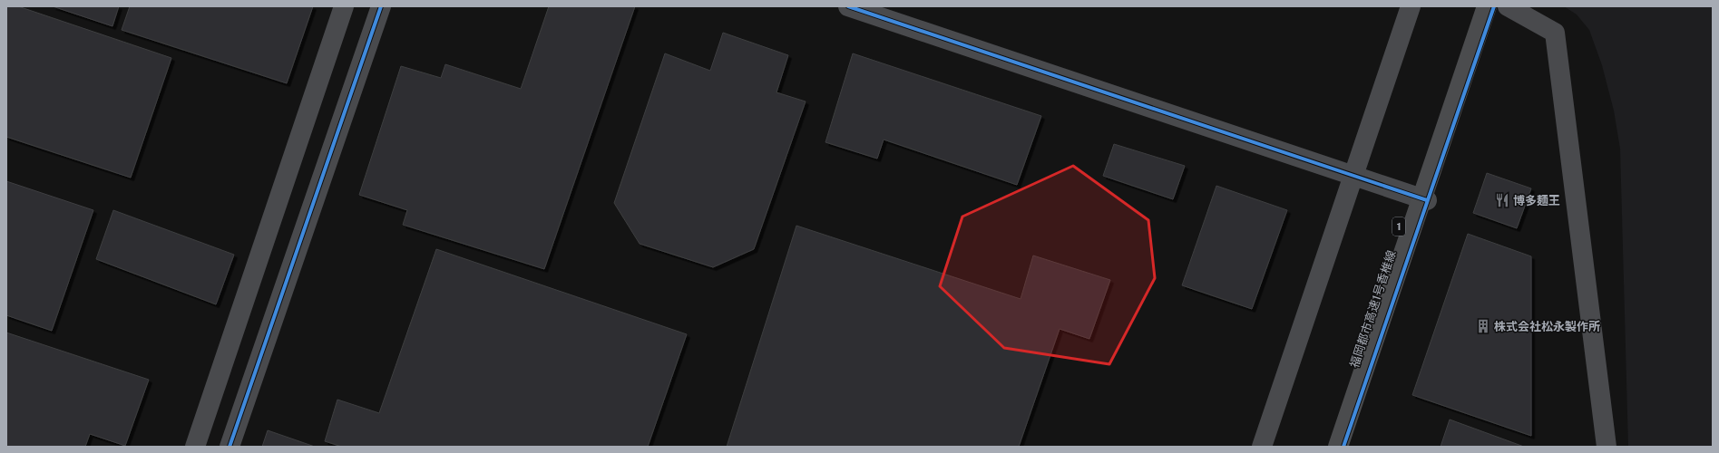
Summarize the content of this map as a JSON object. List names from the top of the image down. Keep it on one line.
{"streets":{"highway":["1","福岡都市高速1号香椎線"]},"places":{"restaurant":["博多麺王"],"building":["株式会社松永製作所"]}}
